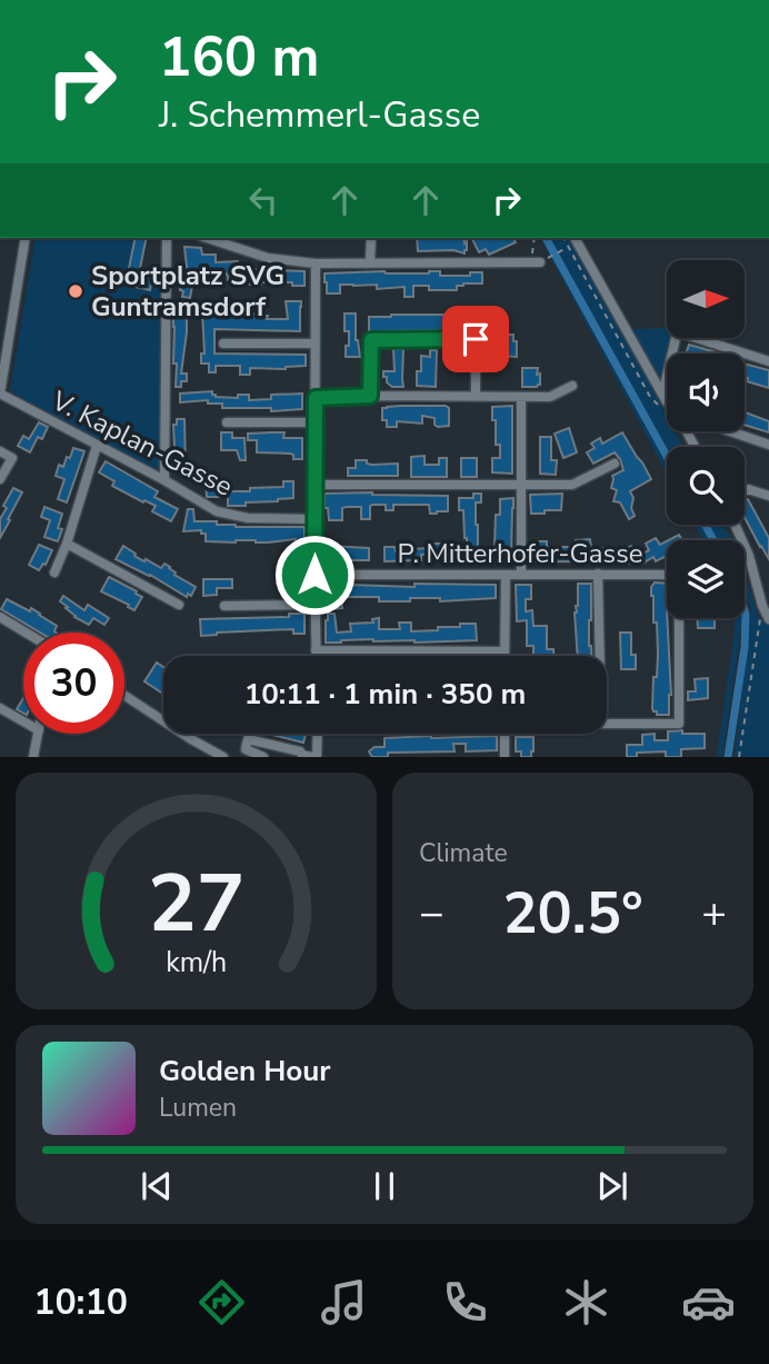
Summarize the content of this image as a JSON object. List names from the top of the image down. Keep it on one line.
{"streets":{"street":["V. Kaplan-Gasse","P. Mitterhofer-Gasse"]},"places":["Sportplatz SVG Guntramsdorf"],"north":"right","page":{"turn":["160 m","J. Schemmerl-Gasse"],"limit":"30","trip":"10:11 · 1 min · 350 m","tile":"Climate","heat":["−","20.5°","+"],"song":["Golden Hour","Lumen"],"tabs":"10:10","gauge":["27","km/h"]}}
